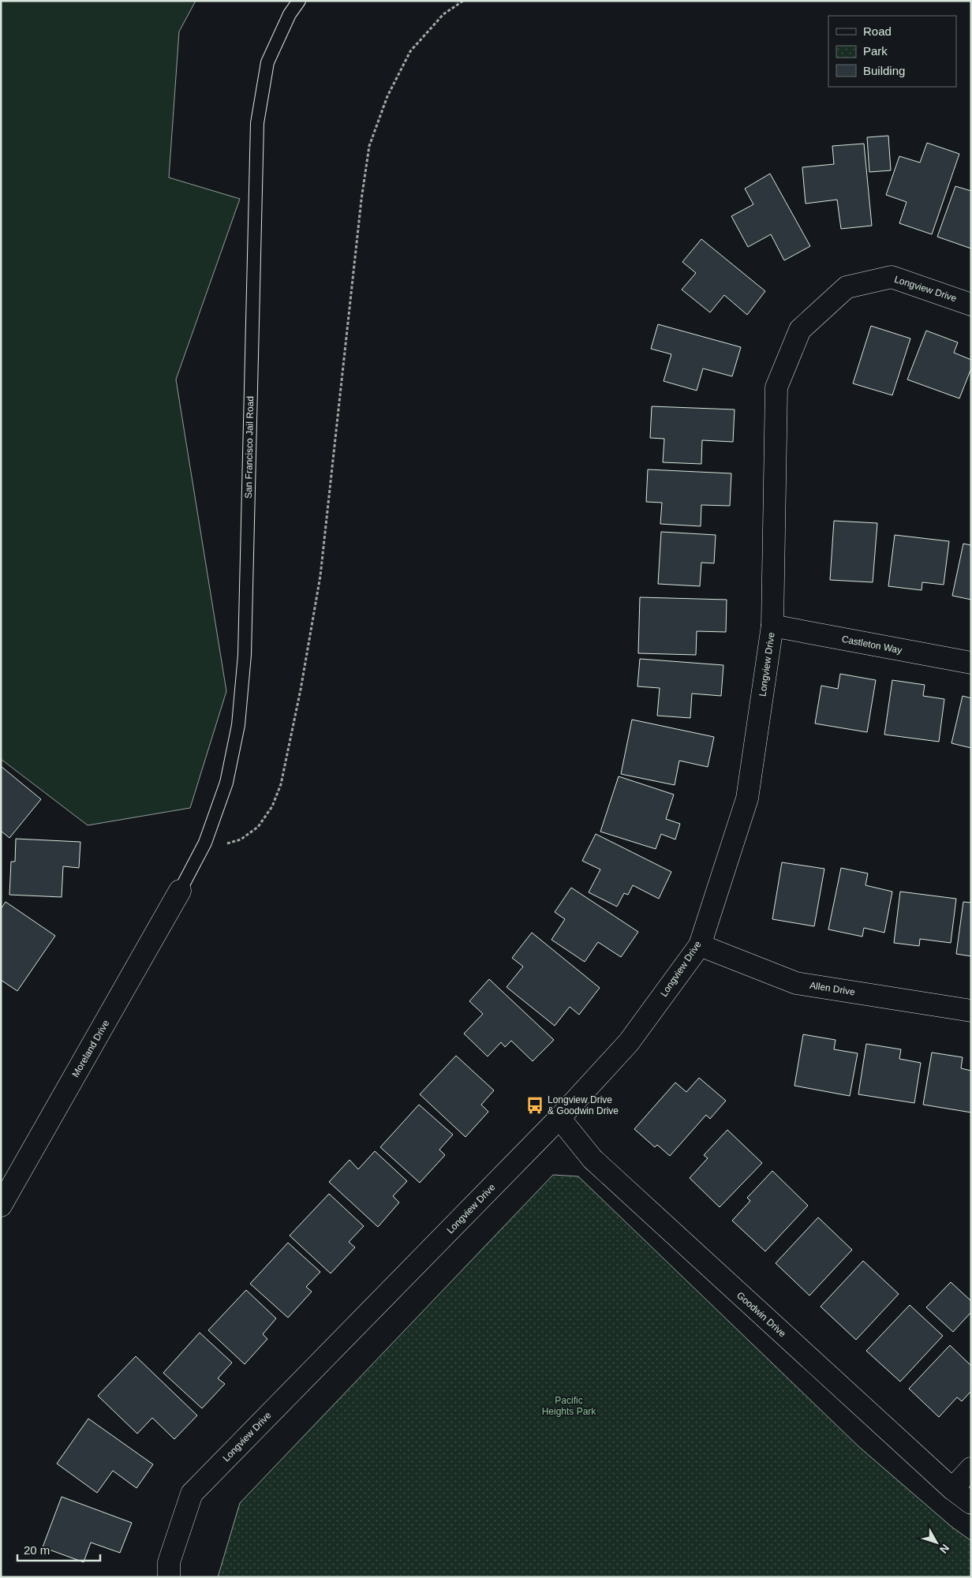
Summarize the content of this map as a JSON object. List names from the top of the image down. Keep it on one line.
{"streets":{"street":["Longview Drive","Castleton Way","Allen Drive","Moreland Drive","Goodwin Drive"],"lane":["San Francisco Jail Road"]},"crossings":[["Longview Drive","Castleton Way"],["Longview Drive","Allen Drive"],["Longview Drive","Goodwin Drive"],["San Francisco Jail Road","Moreland Drive"]],"parks":["Pacific Heights Park"],"places":{"bus stop":["Longview Drive & Goodwin Drive"]},"legend":["Road","Park","Building"],"scale_bar":"20 m","north":"bottom right"}
